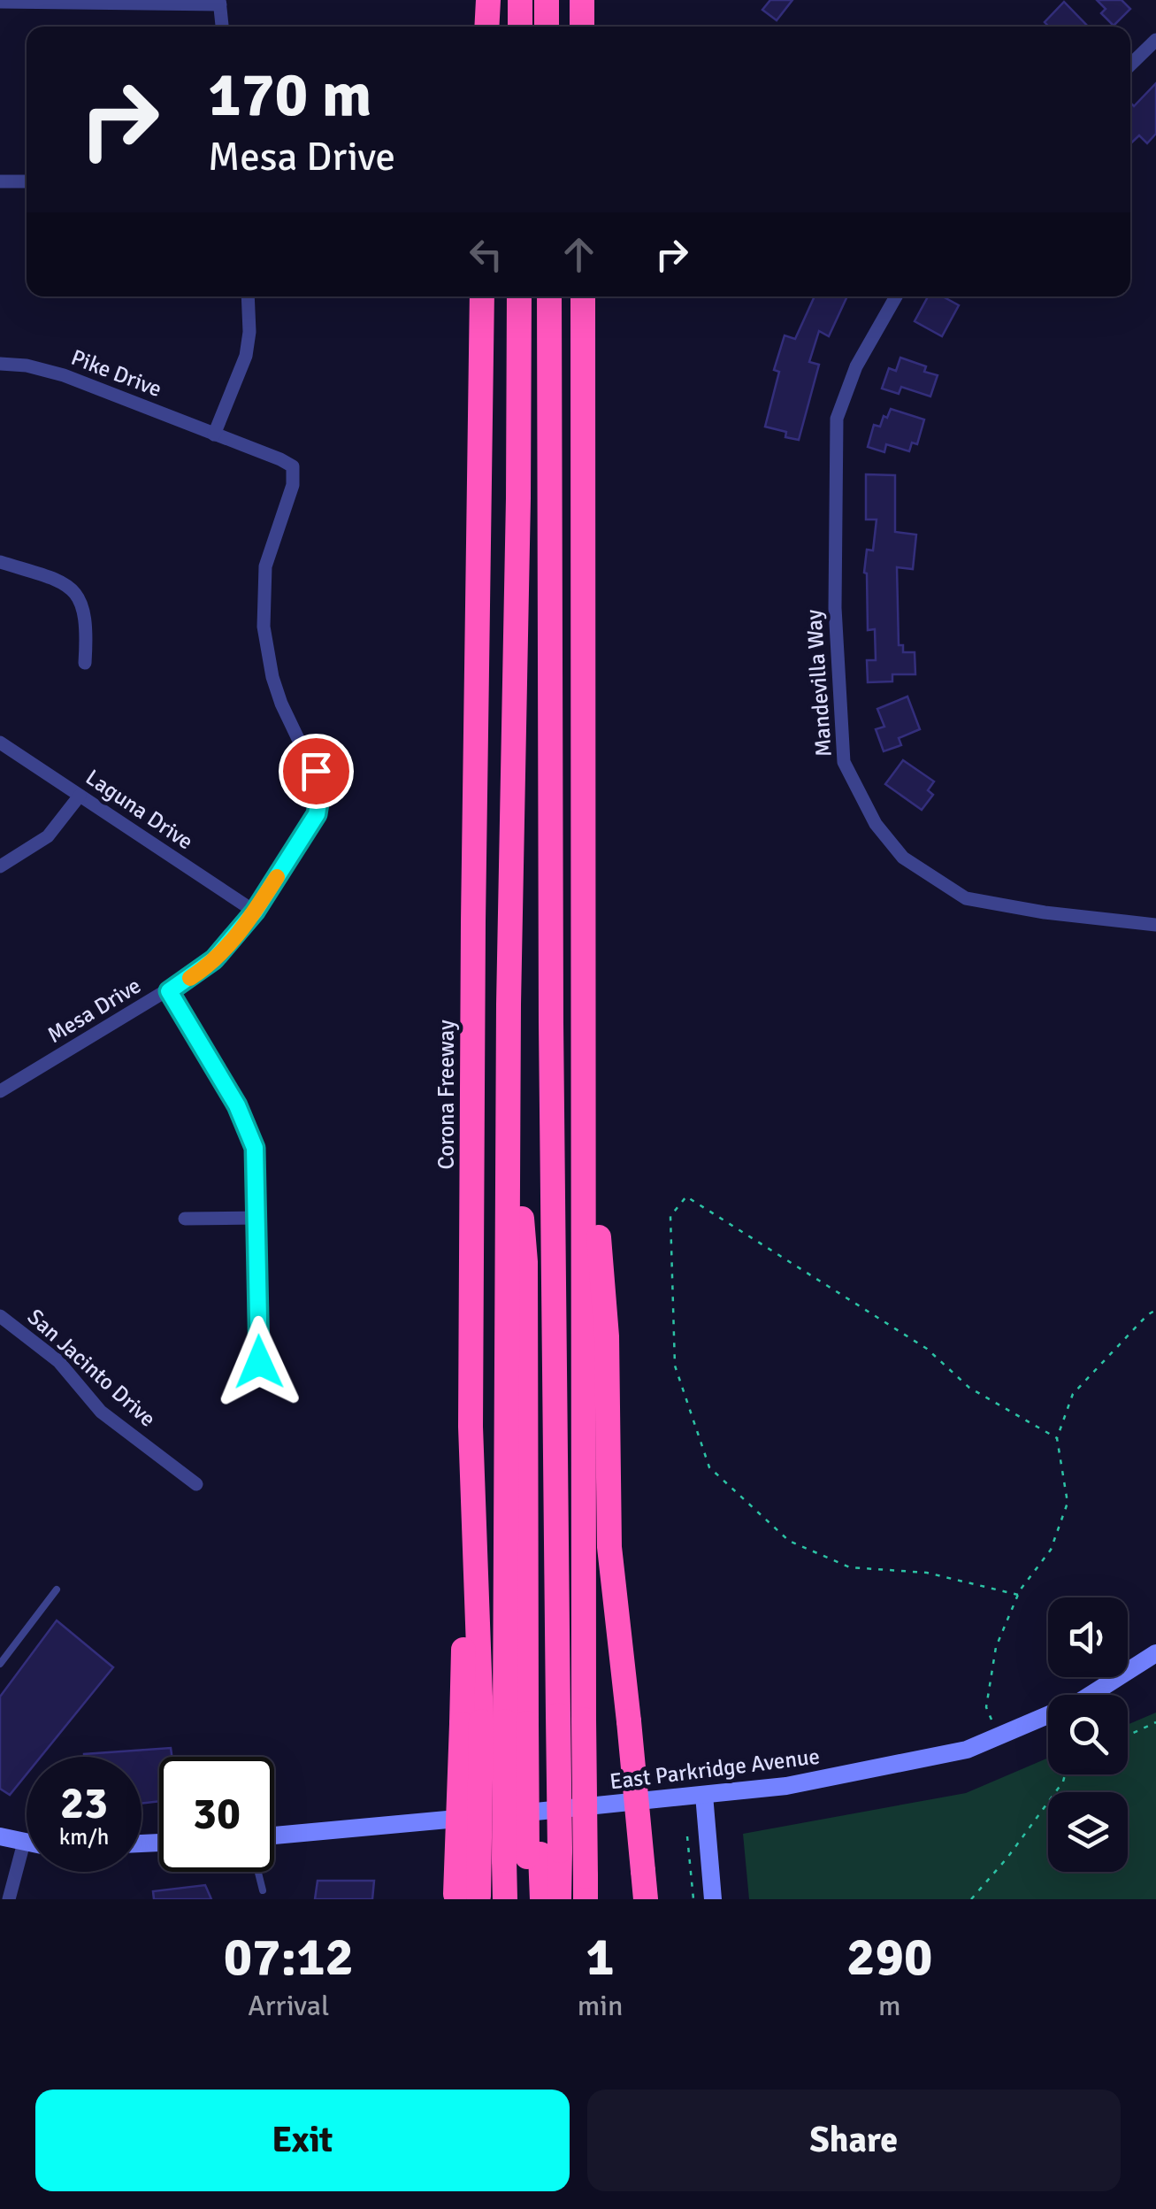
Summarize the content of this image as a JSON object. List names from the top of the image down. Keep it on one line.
{"streets":{"highway":["Corona Freeway"],"main road":["East Parkridge Avenue"],"street":["Pike Drive","Mandevilla Way","Laguna Drive","Mesa Drive","San Jacinto Drive"]},"crossings":[["Pike Drive","Mesa Drive"],["Laguna Drive","Mesa Drive"]],"page":{"turn":["170 m","Mesa Drive"],"speed":"23 km/h","limit":"30","eta":["07:12","Arrival","1","min","290","m"],"buttons":["Exit","Share"]}}
